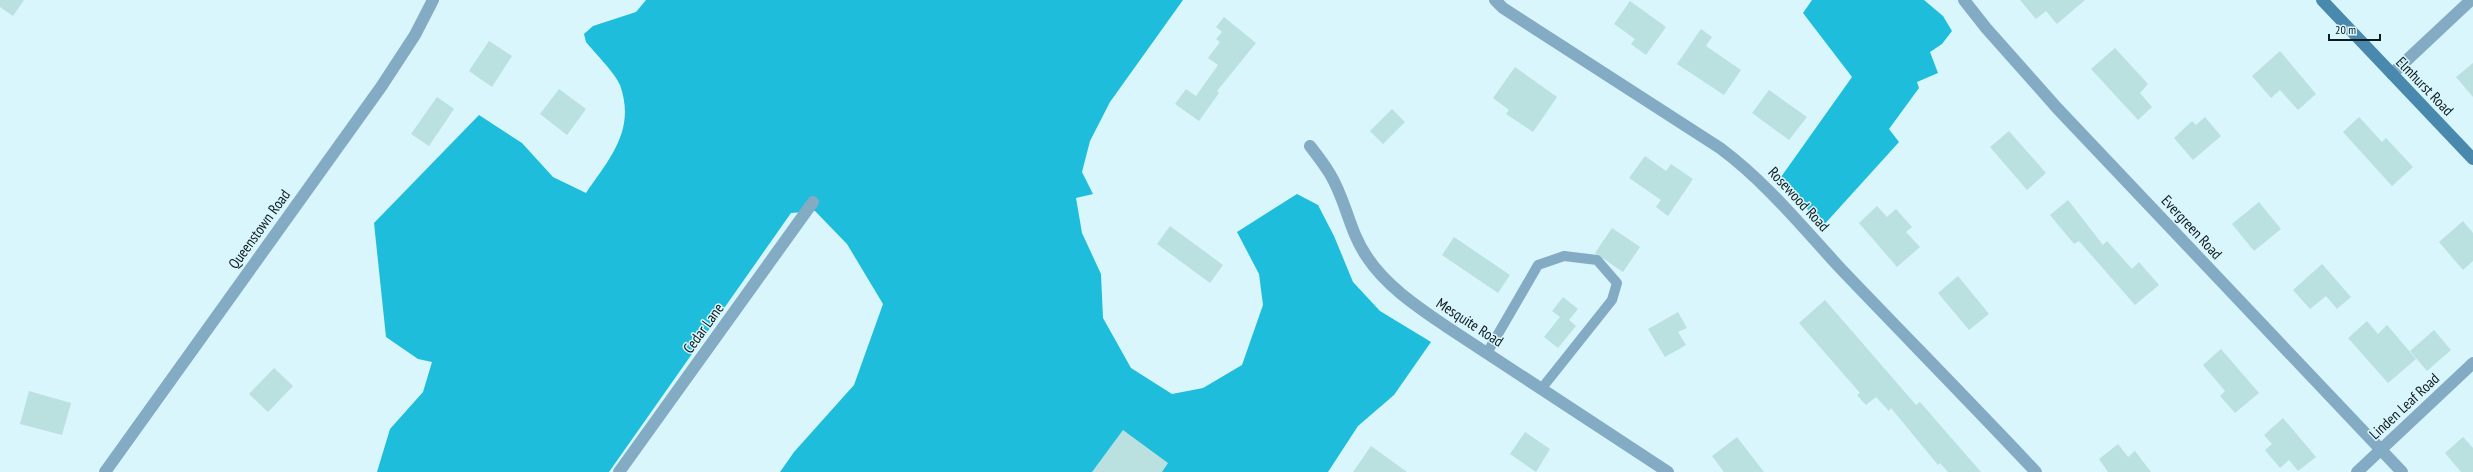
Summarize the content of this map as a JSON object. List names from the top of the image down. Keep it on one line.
{"streets":{"street":["Elmhurst Road","Rosewood Road","Evergreen Road","Queenstown Road","Mesquite Road","Cedar Lane","Linden Leaf Road"]},"crossings":[["Evergreen Road","Linden Leaf Road"]],"scale_bar":"20 m"}
